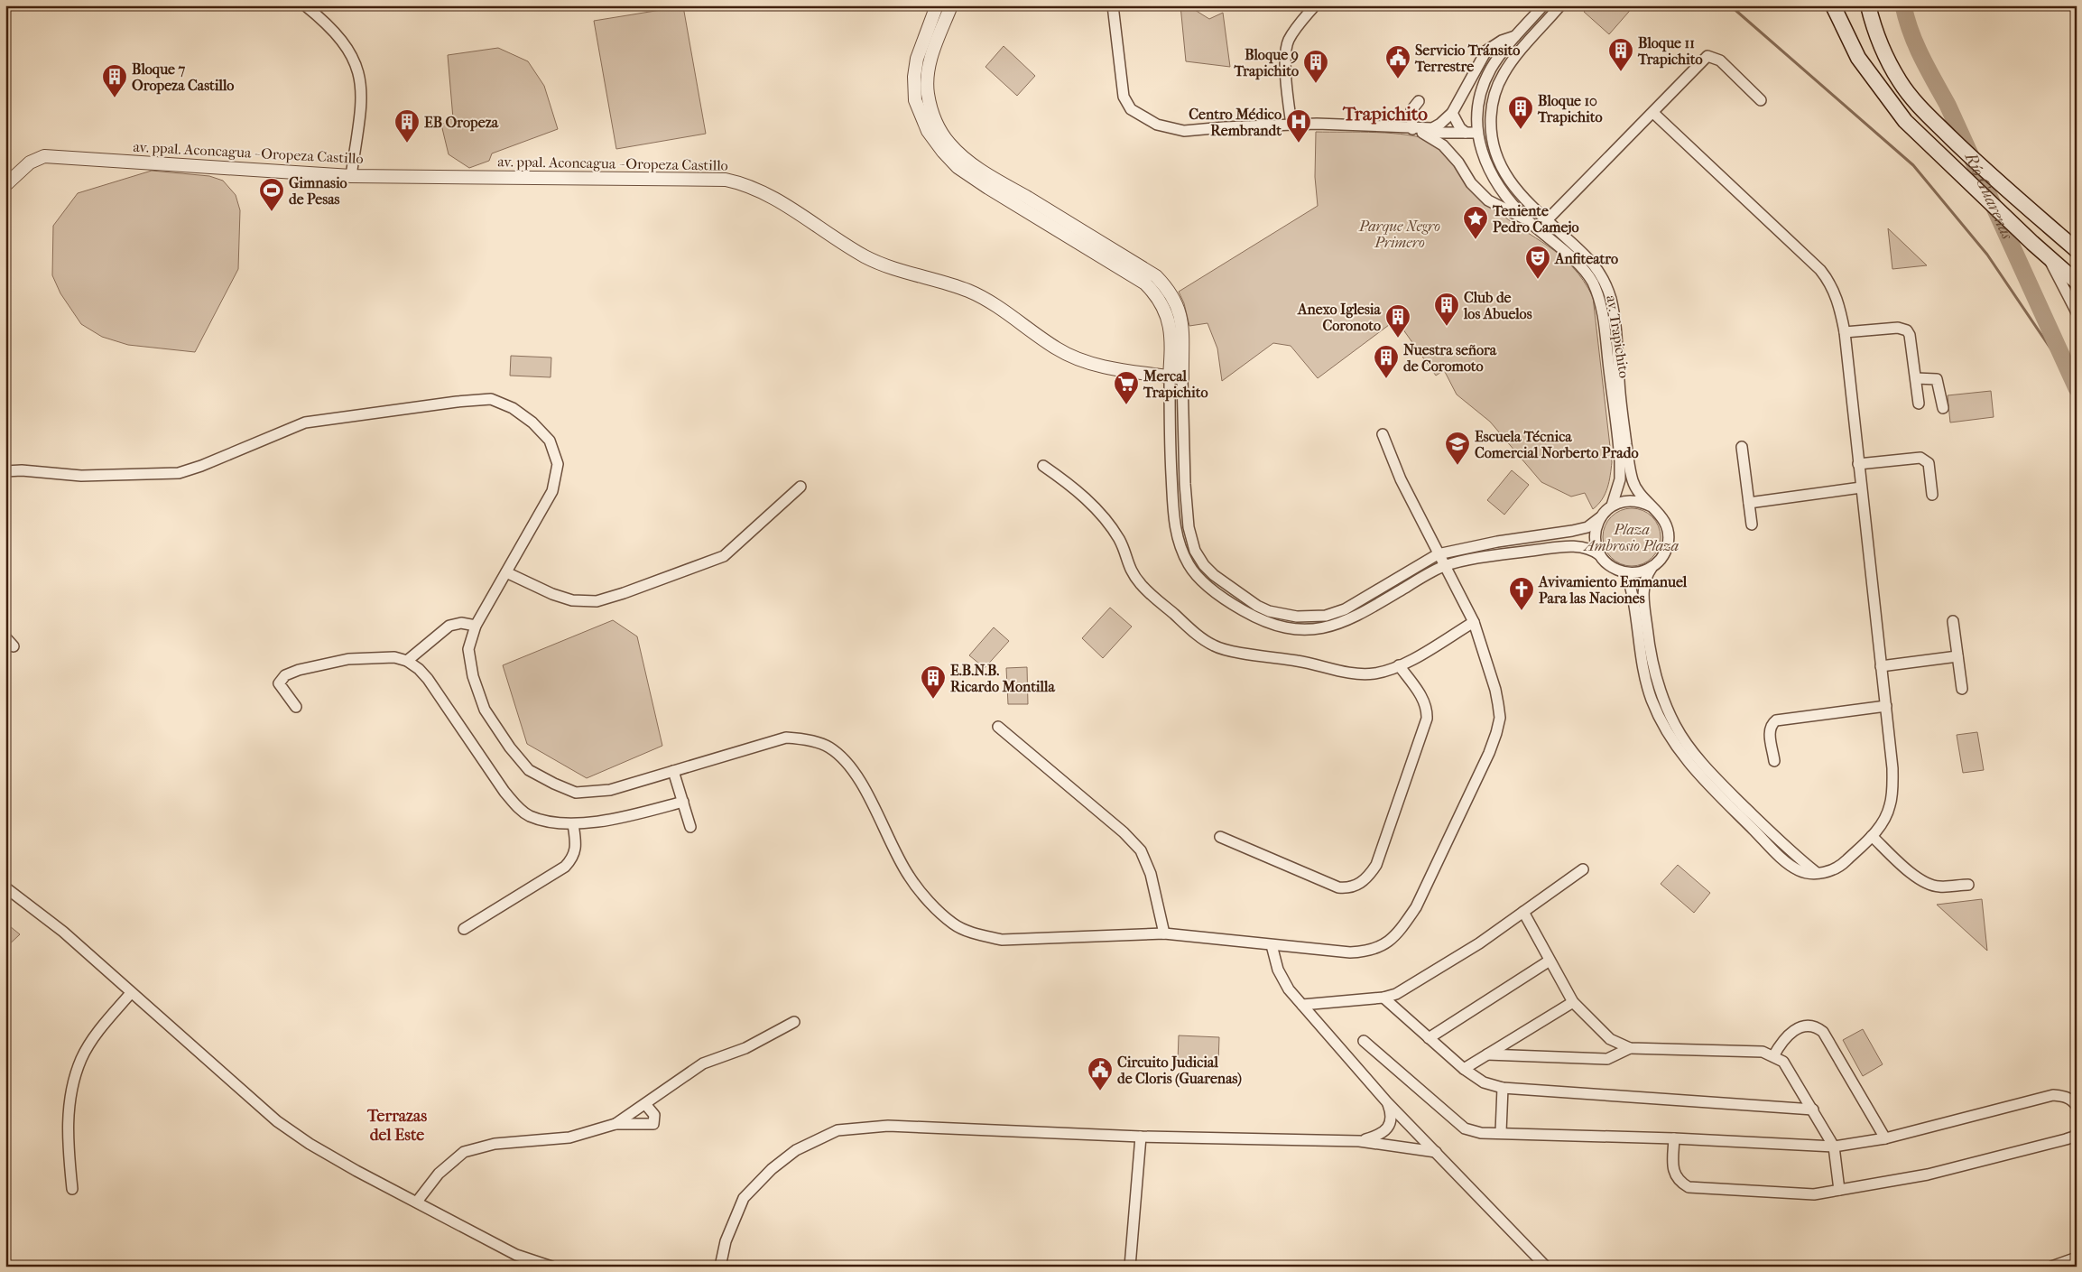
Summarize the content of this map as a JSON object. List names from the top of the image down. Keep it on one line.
{"streets":{"street":["av. ppal. Aconcagua - Oropeza Castillo","av. Trapichito"]},"districts":["Trapichito","Terrazas del Este"],"water":["Río Guarenas"],"parks":["Parque Negro Primero","Plaza Ambrosio Plaza"],"places":{"building":["Bloque 11 Trapichito","Bloque 9 Trapichito","Bloque 7 Oropeza Castillo","Bloque 10 Trapichito","EB Oropeza","Club de los Abuelos","Anexo Iglesia Coronoto","Nuestra señora de Coromoto","E.B.N.B. Ricardo Montilla"],"public building":["Servicio Tránsito Terrestre","Circuito Judicial de Cloris (Guarenas)"],"hospital":["Centro Médico Rembrandt"],"sports":["Gimnasio de Pesas"],"place":["Teniente Pedro Camejo"],"theatre":["Anfiteatro"],"supermarket":["Mercal Trapichito"],"school or university":["Escuela Técnica Comercial Norberto Prado"],"church":["Avivamiento Emmanuel Para las Naciones"]}}
